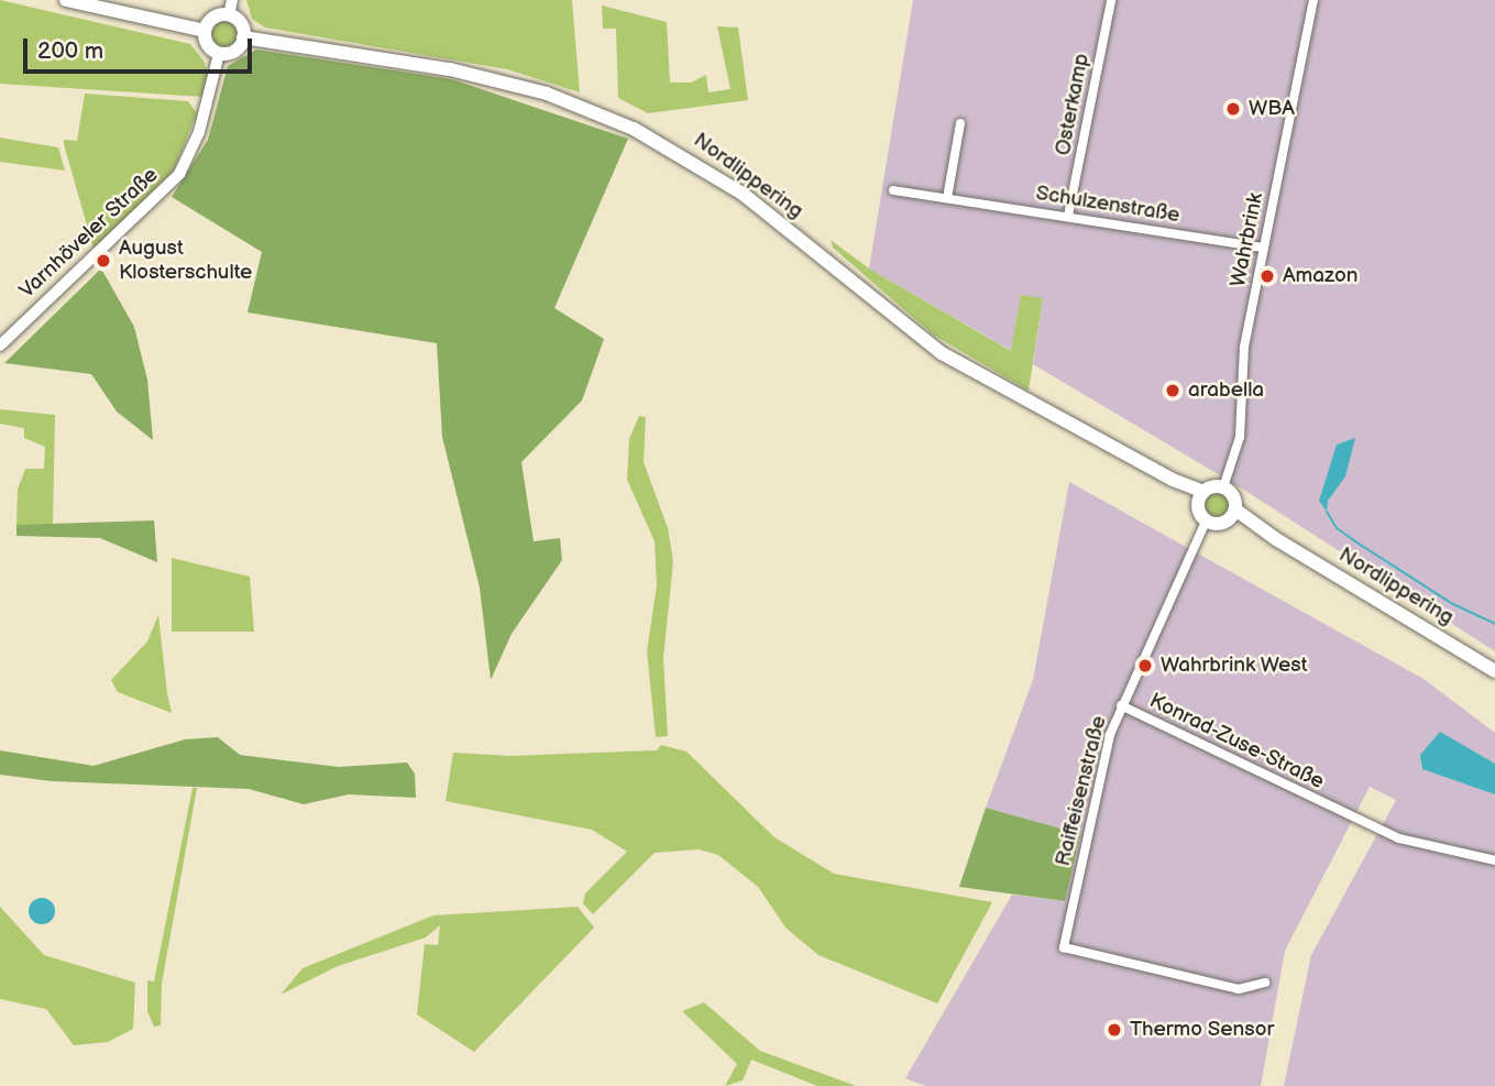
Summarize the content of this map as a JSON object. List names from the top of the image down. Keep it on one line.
{"streets":{"main road":["Nordlippering"],"street":["Osterkamp","Schulzenstraße","Varnhöveler Straße","Wahrbrink","Konrad-Zuse-Straße","Raiffeisenstraße"]},"crossings":[["Osterkamp","Schulzenstraße"],["Nordlippering","Varnhöveler Straße"],["Nordlippering","Wahrbrink"],["Nordlippering","Raiffeisenstraße"],["Schulzenstraße","Wahrbrink"],["Wahrbrink","Raiffeisenstraße"],["Konrad-Zuse-Straße","Raiffeisenstraße"]],"places":["WBA","August Klosterschulte","Amazon","arabella","Wahrbrink West","Thermo Sensor"],"scale_bar":"200 m"}
